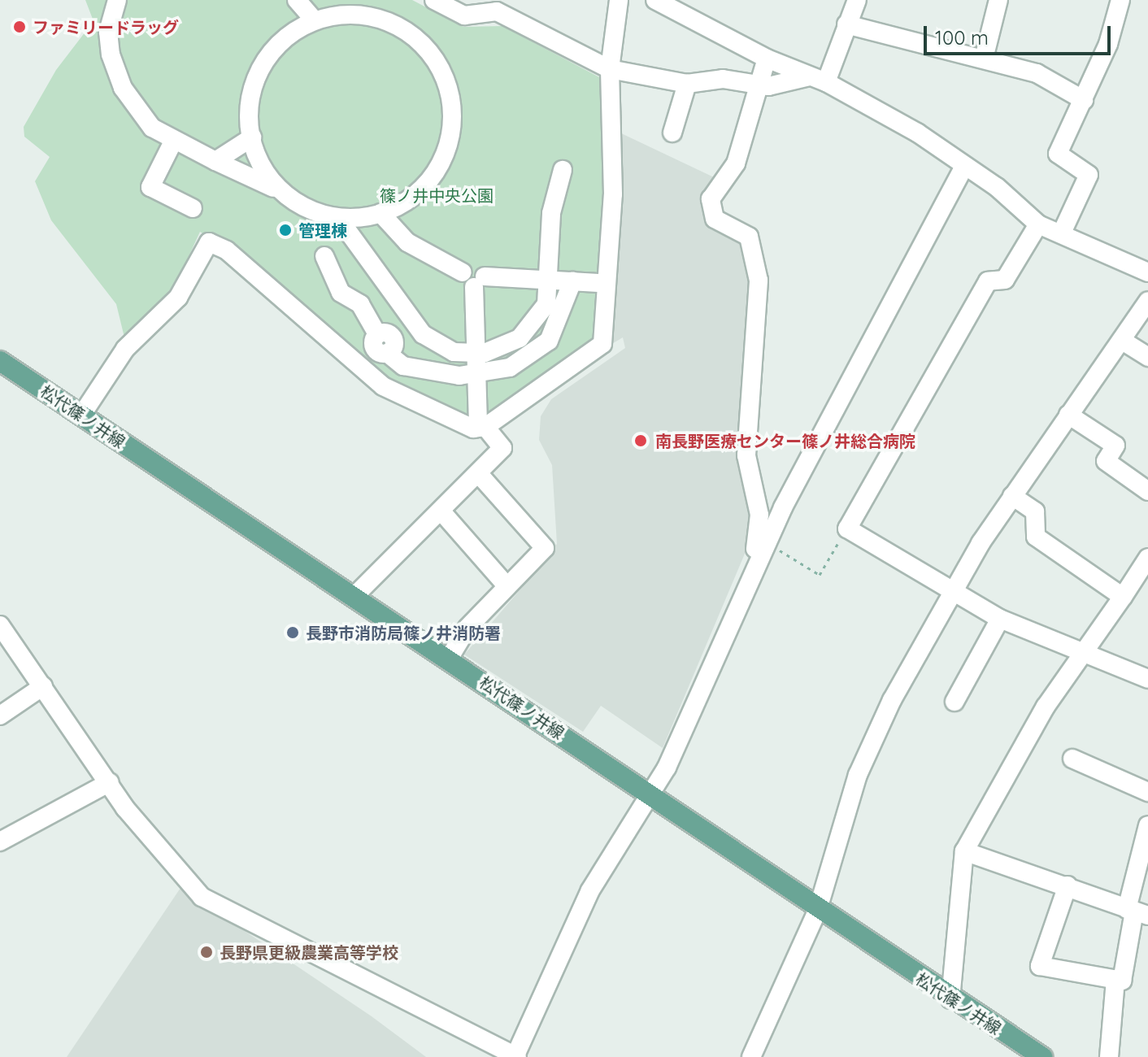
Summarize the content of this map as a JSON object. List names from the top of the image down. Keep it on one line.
{"streets":{"main road":["松代篠ノ井線"]},"parks":["篠ノ井中央公園"],"places":["ファミリードラッグ","管理棟","南長野医療センター篠ノ井総合病院","長野市消防局篠ノ井消防署","長野県更級農業高等学校"],"scale_bar":"100 m"}
